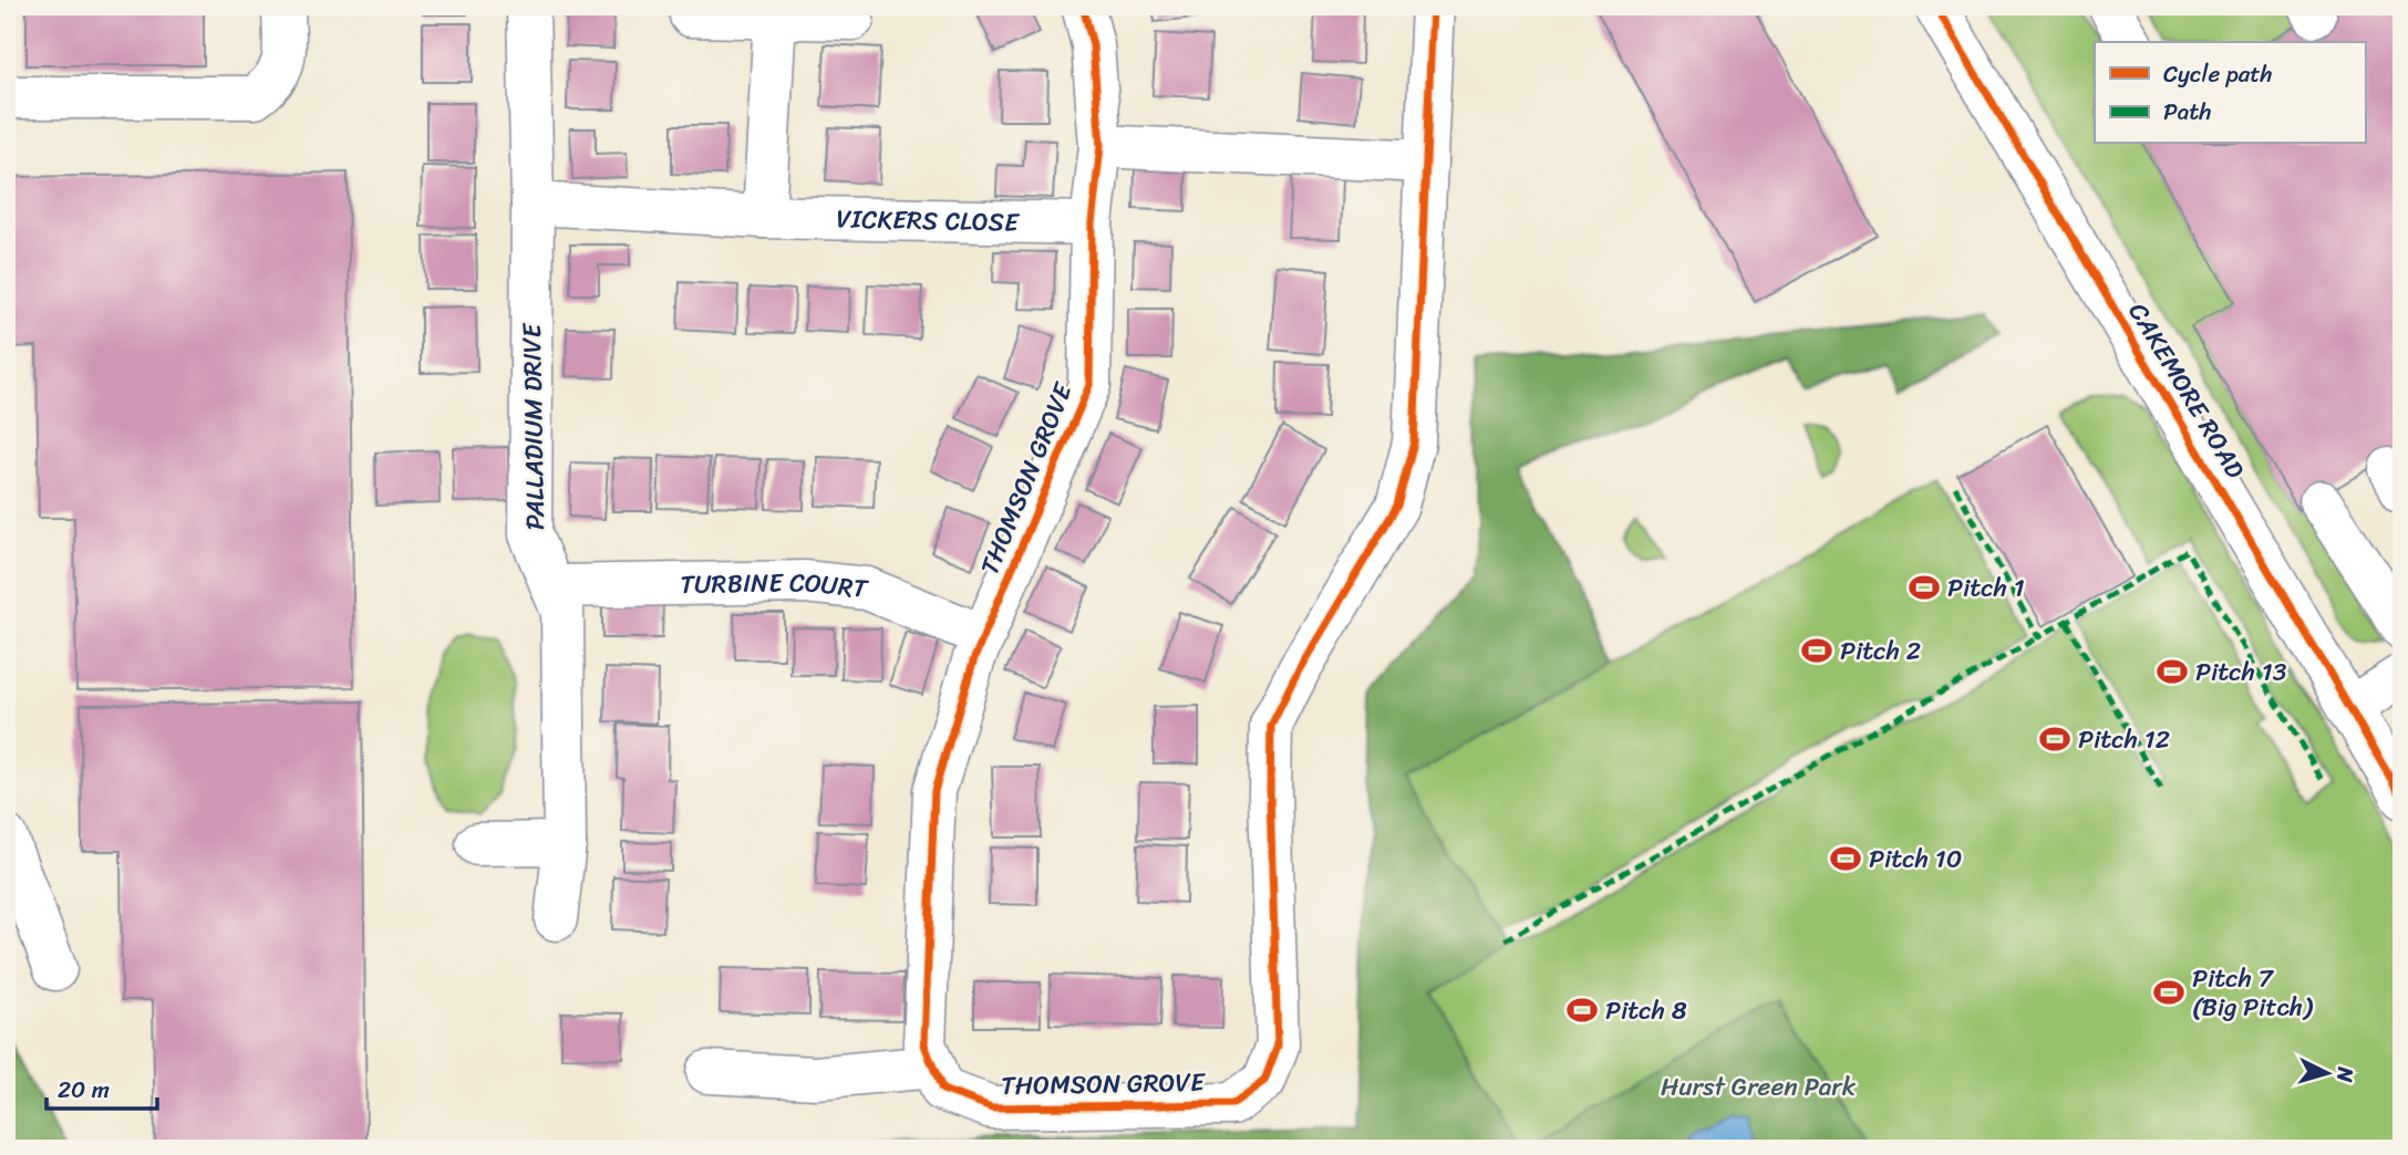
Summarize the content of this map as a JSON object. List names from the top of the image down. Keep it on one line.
{"streets":{"street":["VICKERS CLOSE","CAKEMORE ROAD","PALLADIUM DRIVE","THOMSON GROVE","TURBINE COURT"]},"crossings":[["VICKERS CLOSE","PALLADIUM DRIVE"],["VICKERS CLOSE","THOMSON GROVE"],["PALLADIUM DRIVE","TURBINE COURT"],["THOMSON GROVE","TURBINE COURT"]],"parks":["Hurst Green Park"],"places":{"sports":["Pitch 1","Pitch 2","Pitch 13","Pitch 12","Pitch 10","Pitch 7 (Big Pitch)","Pitch 8"]},"legend":["Cycle path","Path"],"scale_bar":"20 m","north":"right"}
